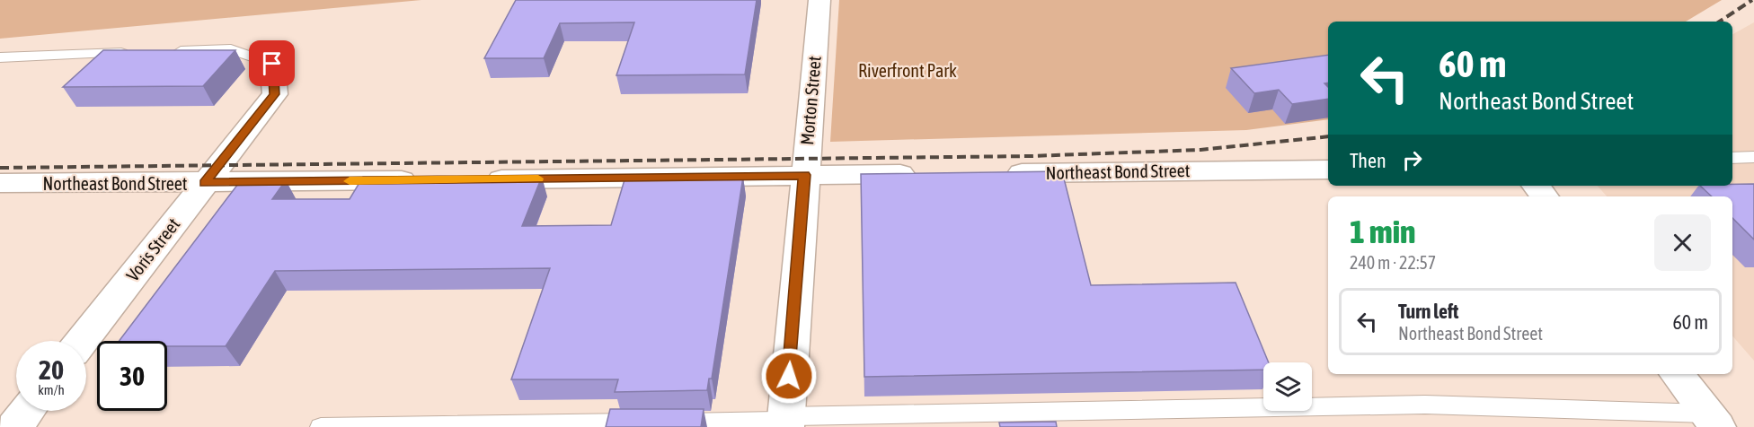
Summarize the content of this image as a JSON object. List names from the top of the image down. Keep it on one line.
{"streets":{"street":["Morton Street","Northeast Bond Street","Voris Street"]},"crossings":[["Northeast Bond Street","Voris Street"]],"parks":["Riverfront Park"],"page":{"turn":["60 m","Northeast Bond Street"],"then":"Then","heading":["1 min","240 m · 22:57"],"list":[{"name":"Turn left","note":"Northeast Bond Street","value":"60 m"}],"speed":"20 km/h","limit":"30"}}
